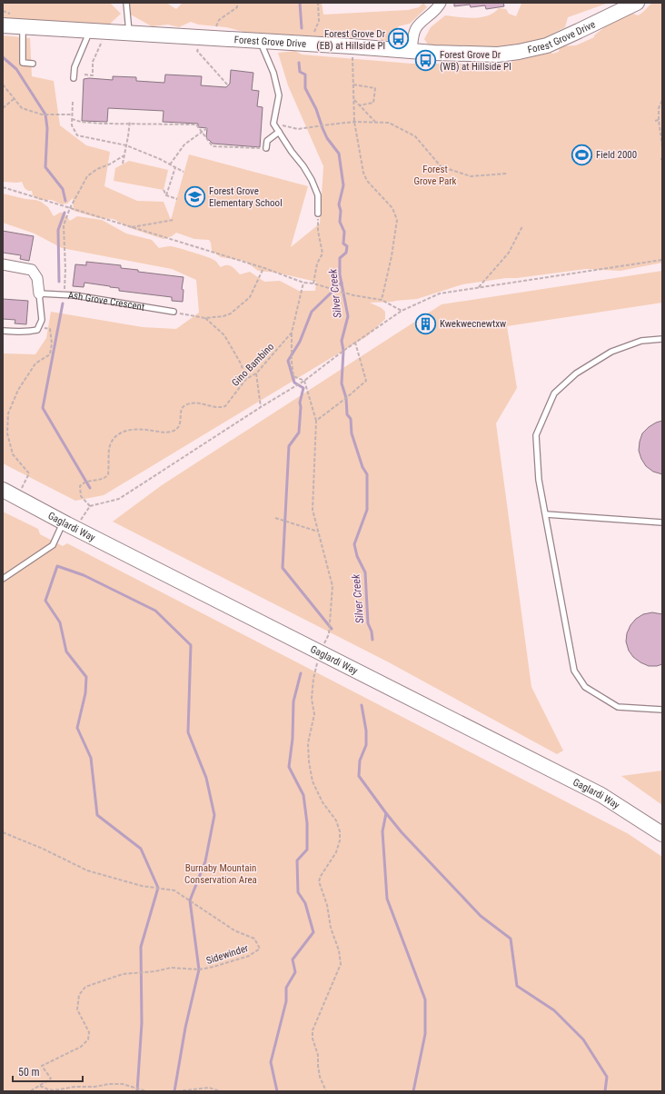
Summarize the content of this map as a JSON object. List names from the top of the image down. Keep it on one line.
{"streets":{"main road":["Forest Grove Drive","Gaglardi Way"],"lane":["Ash Grove Crescent"],"path":["Gino Bambino","Sidewinder"]},"water":["Silver Creek"],"parks":["Forest Grove Park","Burnaby Mountain Conservation Area"],"places":{"bus stop":["Forest Grove Dr (EB) at Hillside Pl","Forest Grove Dr (WB) at Hillside Pl"],"sports":["Field 2000"],"school or university":["Forest Grove Elementary School"],"building":["Kwekwecnewtxw"]},"scale_bar":"50 m"}
